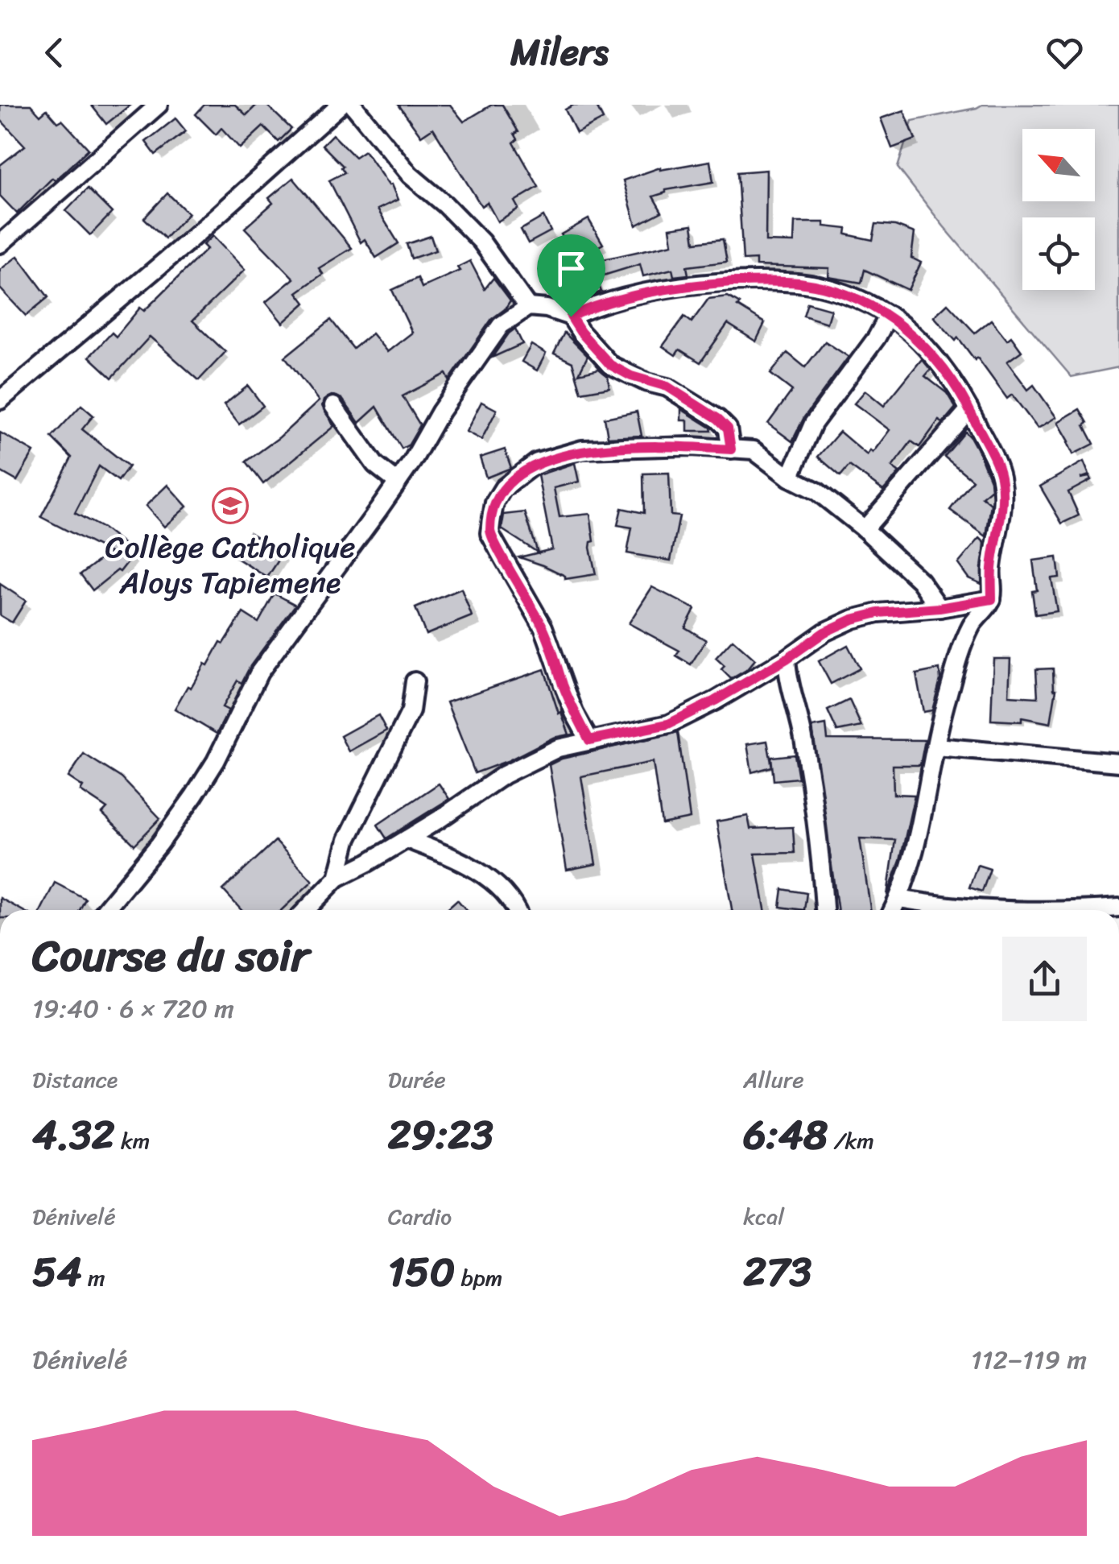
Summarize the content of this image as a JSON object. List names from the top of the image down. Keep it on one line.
{"places":{"school or university":["Collège Catholique Aloys Tapiemene"]},"north":"top left","page":{"header":"Milers","heading":["Course du soir","19:40 · 6 × 720 m"],"stats":[["Distance","4.32 km"],["Durée","29:23"],["Allure","6:48 /km"],["Dénivelé","54 m"],["Cardio","150 bpm"],["kcal","273"]],"chart":["Dénivelé","112–119 m"]}}
